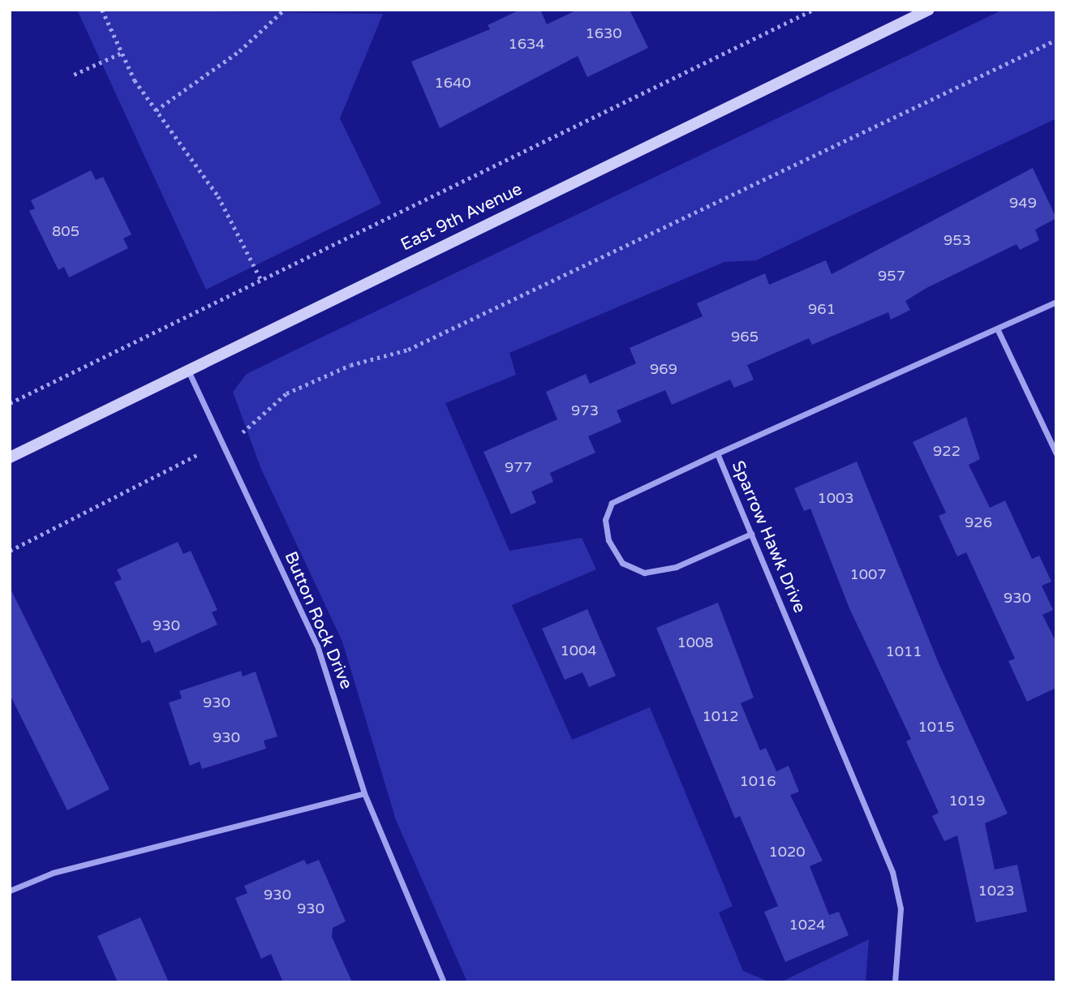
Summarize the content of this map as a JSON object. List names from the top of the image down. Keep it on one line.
{"streets":{"main road":["East 9th Avenue"],"street":["Sparrow Hawk Drive","Button Rock Drive"]},"crossings":[["East 9th Avenue","Button Rock Drive"]],"house_numbers":["1630","1634","1640","949","805","953","957","961","965","969","973","922","977","1003","926","1007","930","930","1008","1004","1011","930","1012","1015","930","1016","1019","1020","1023","930","930","1024"]}
